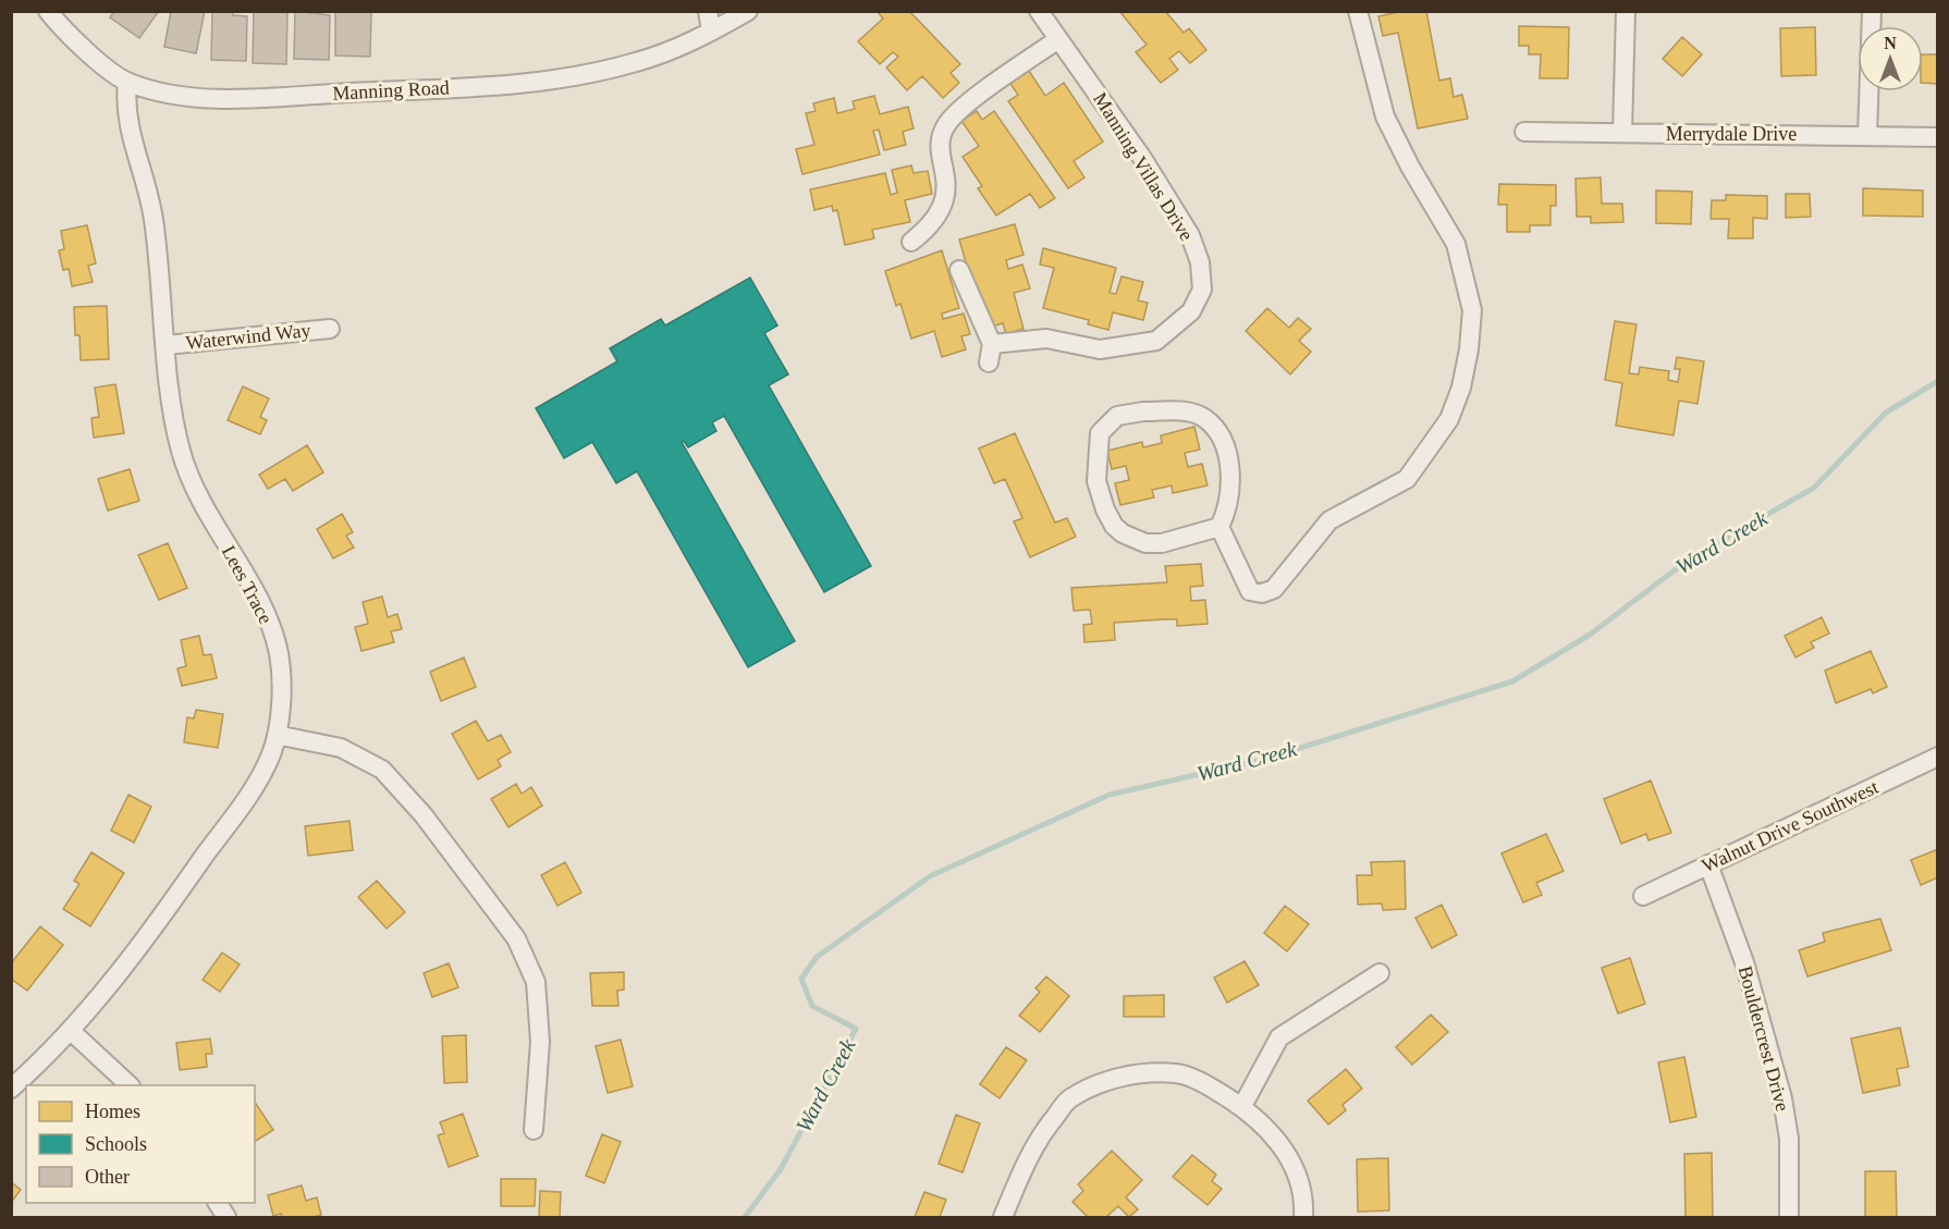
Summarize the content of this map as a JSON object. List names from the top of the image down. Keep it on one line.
{"streets":{"street":["Manning Road","Merrydale Drive","Manning Villas Drive","Waterwind Way","Lees Trace","Walnut Drive Southwest","Bouldercrest Drive"]},"crossings":[["Manning Road","Lees Trace"],["Waterwind Way","Lees Trace"],["Walnut Drive Southwest","Bouldercrest Drive"]],"water":["Ward Creek"],"legend":["Homes","Schools","Other"],"north":"top"}
